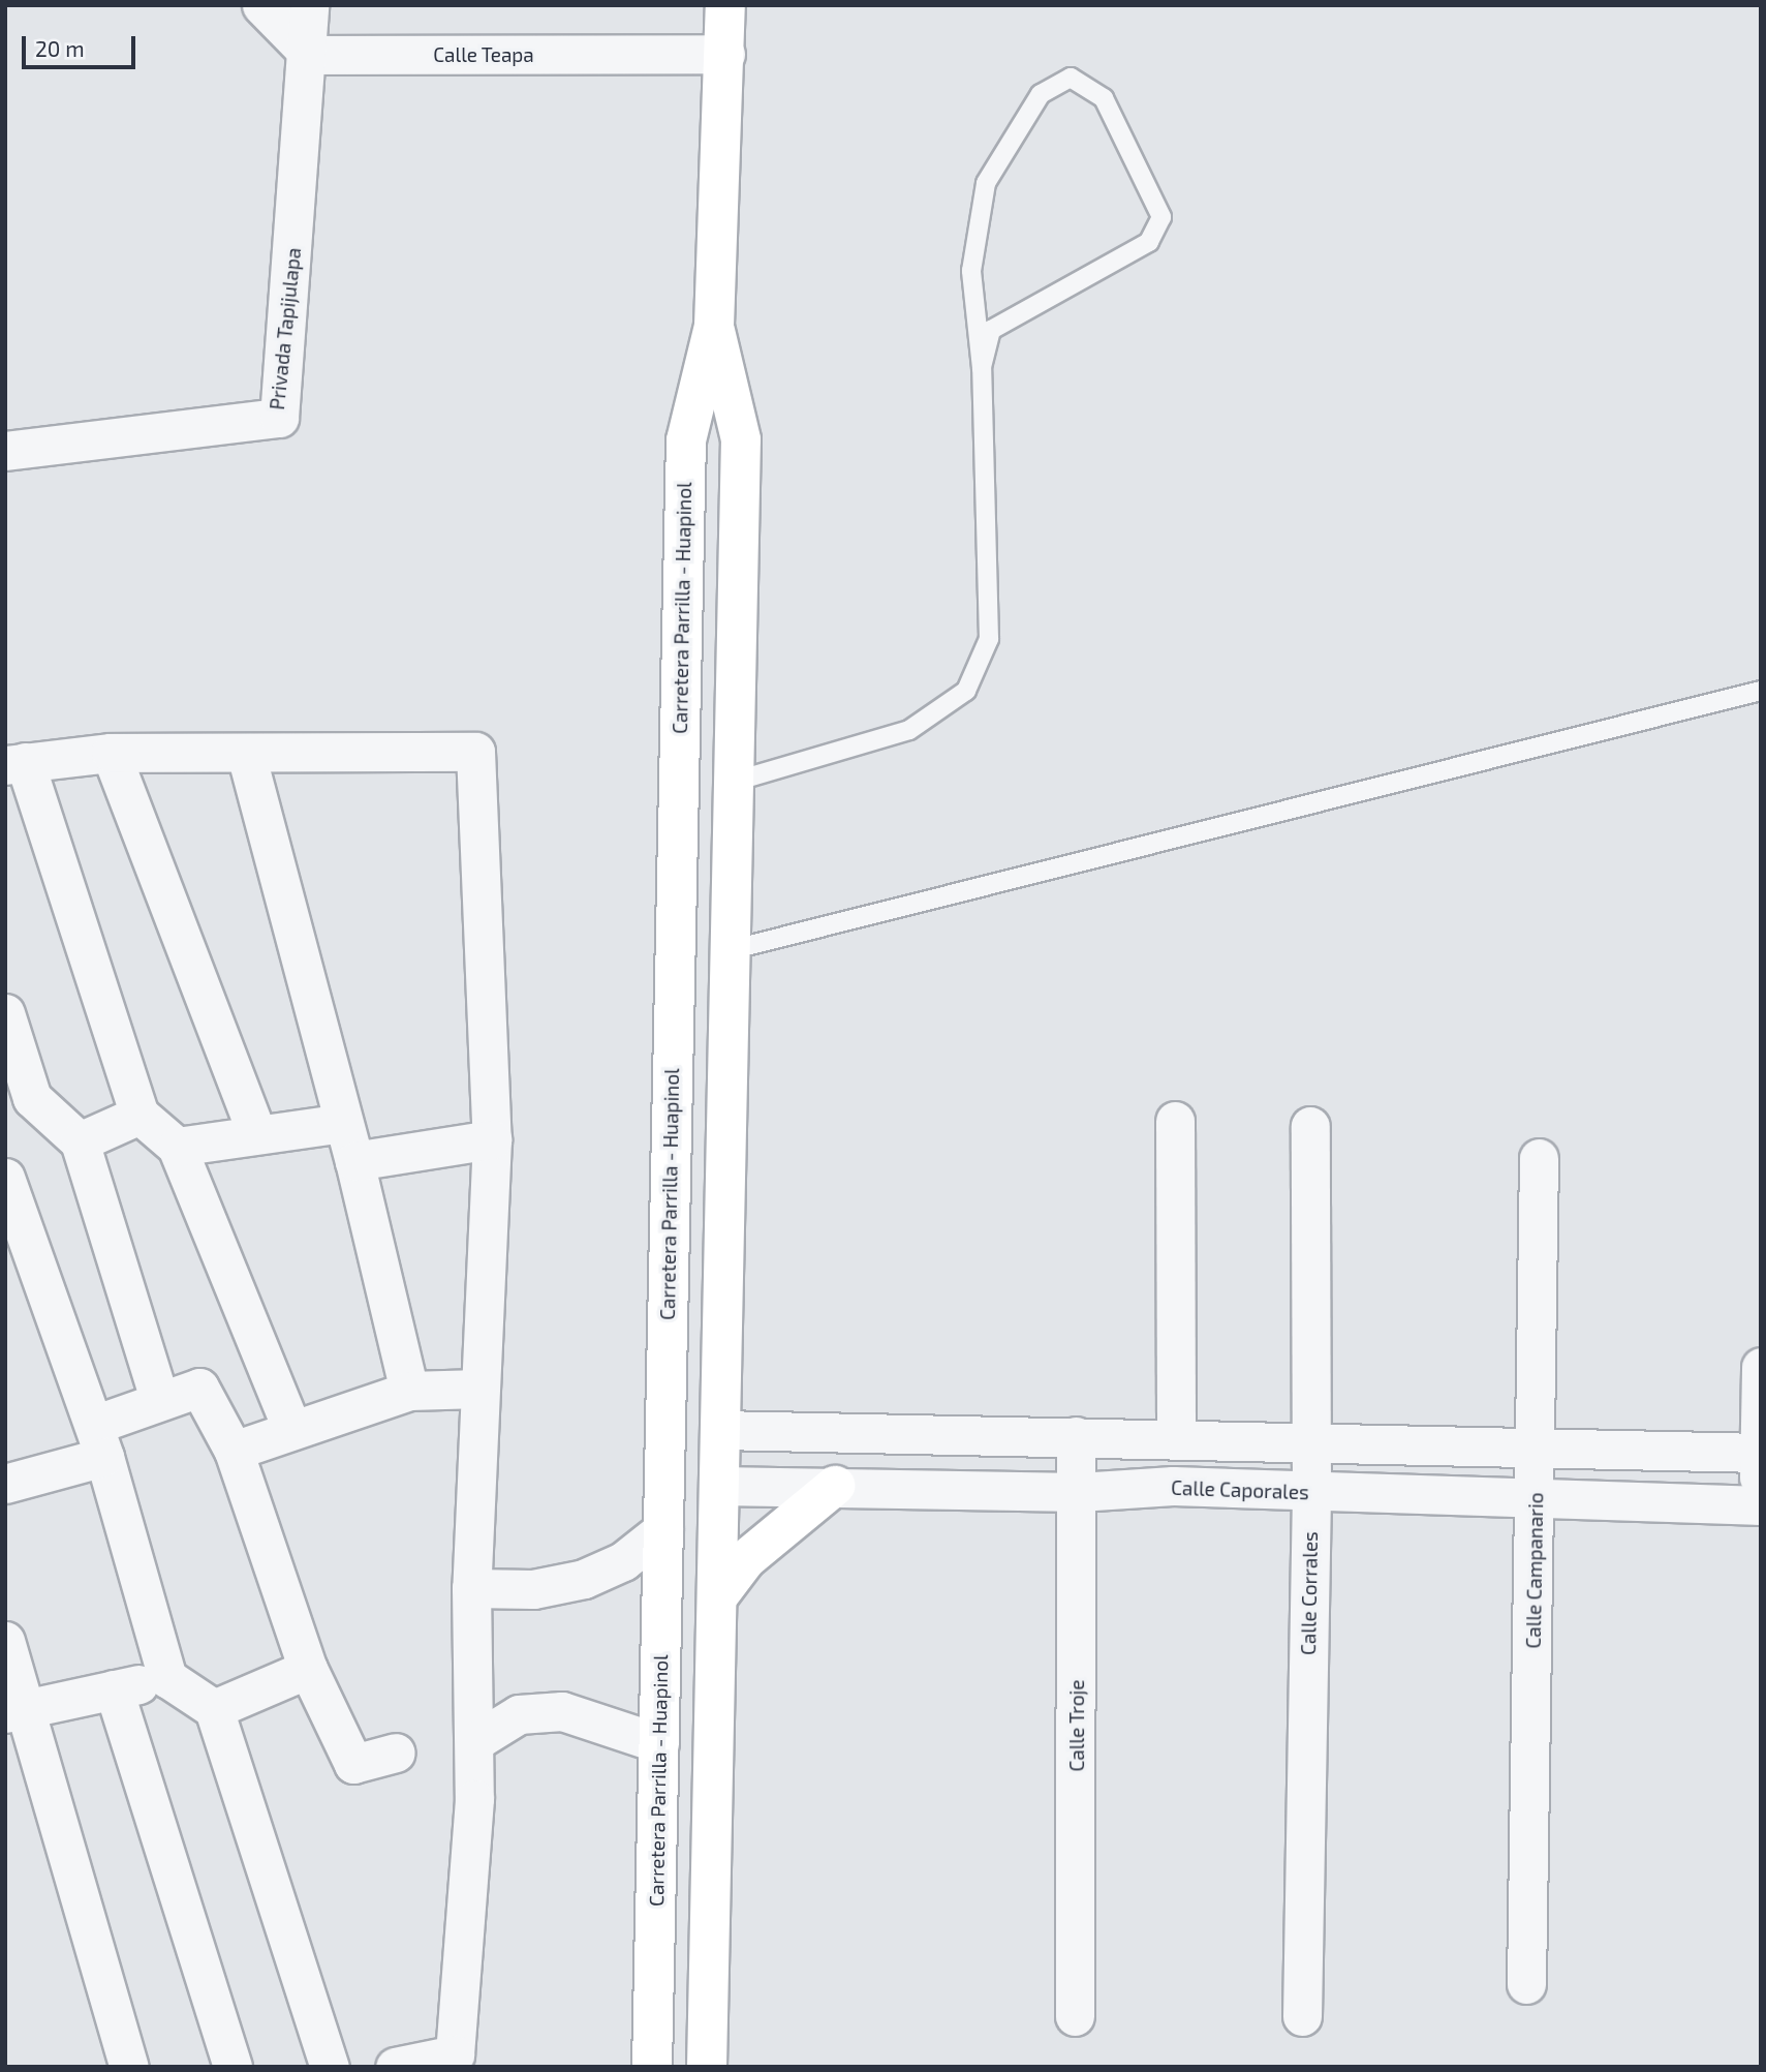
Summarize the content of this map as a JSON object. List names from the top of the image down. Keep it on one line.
{"streets":{"main road":["Carretera Parrilla - Huapinol"],"street":["Calle Teapa","Privada Tapijulapa","Calle Caporales","Calle Campanario","Calle Corrales","Calle Troje"]},"crossings":[["Calle Teapa","Privada Tapijulapa"],["Calle Teapa","Carretera Parrilla - Huapinol"],["Carretera Parrilla - Huapinol","Calle Caporales"],["Calle Caporales","Calle Campanario"],["Calle Caporales","Calle Corrales"],["Calle Caporales","Calle Troje"]],"scale_bar":"20 m"}
